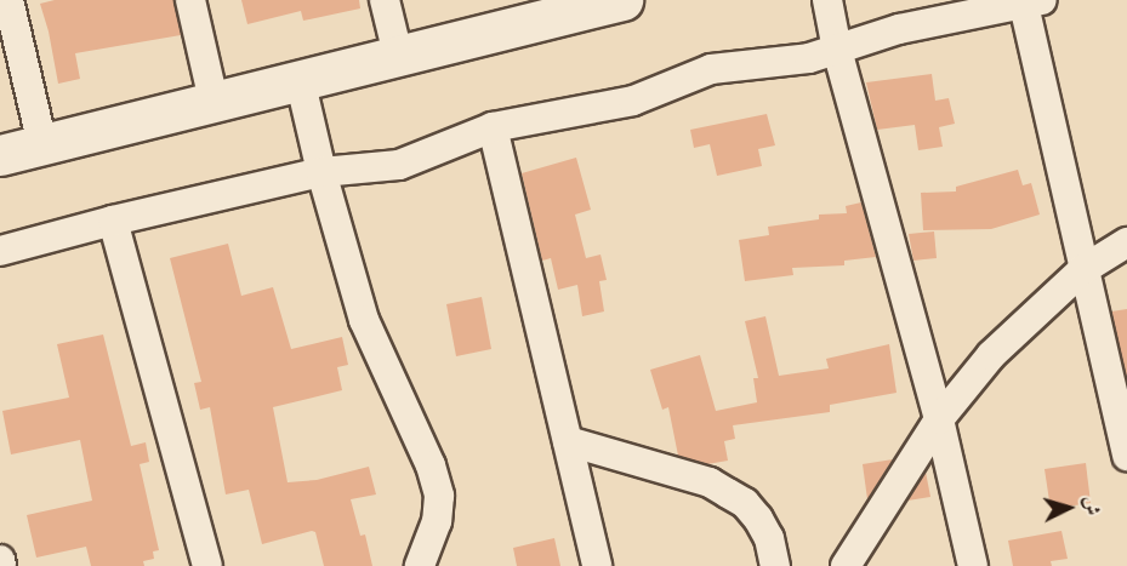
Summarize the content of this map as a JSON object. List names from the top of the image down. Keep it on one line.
{"north":"right"}
